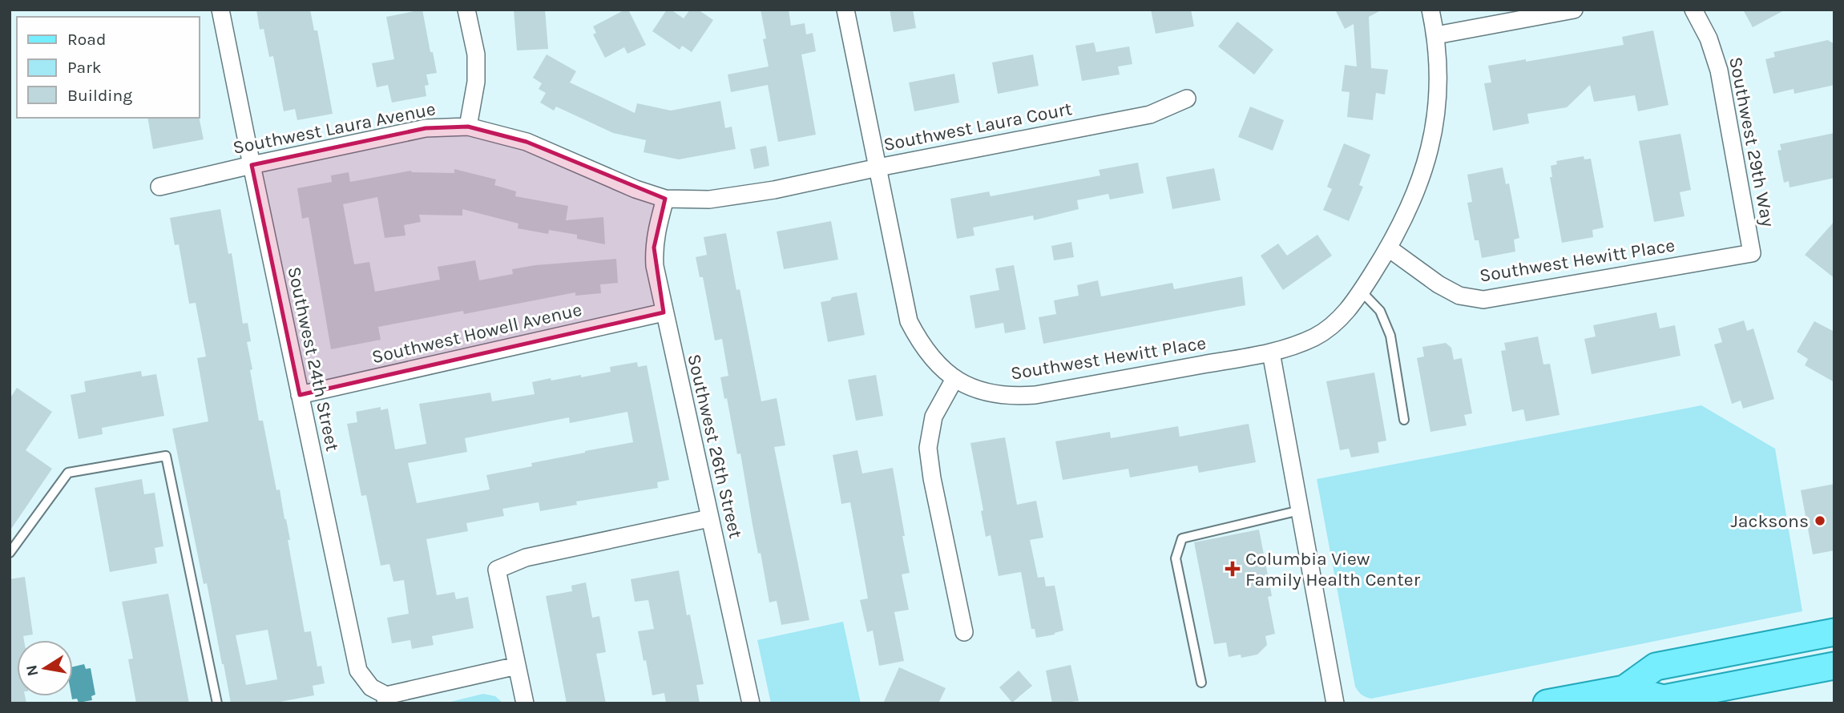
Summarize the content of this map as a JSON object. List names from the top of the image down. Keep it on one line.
{"streets":{"street":["Southwest Laura Court","Southwest Laura Avenue","Southwest 29th Way","Southwest Hewitt Place","Southwest Howell Avenue","Southwest 24th Street","Southwest 26th Street"]},"crossings":[["Southwest Laura Court","Southwest Laura Avenue"],["Southwest Laura Court","Southwest Hewitt Place"],["Southwest Laura Avenue","Southwest 24th Street"],["Southwest Laura Avenue","Southwest 26th Street"],["Southwest 29th Way","Southwest Hewitt Place"],["Southwest Howell Avenue","Southwest 24th Street"],["Southwest Howell Avenue","Southwest 26th Street"]],"places":{"other":["Jacksons"],"health":["Columbia View Family Health Center"]},"legend":["Road","Park","Building"],"north":"left"}
